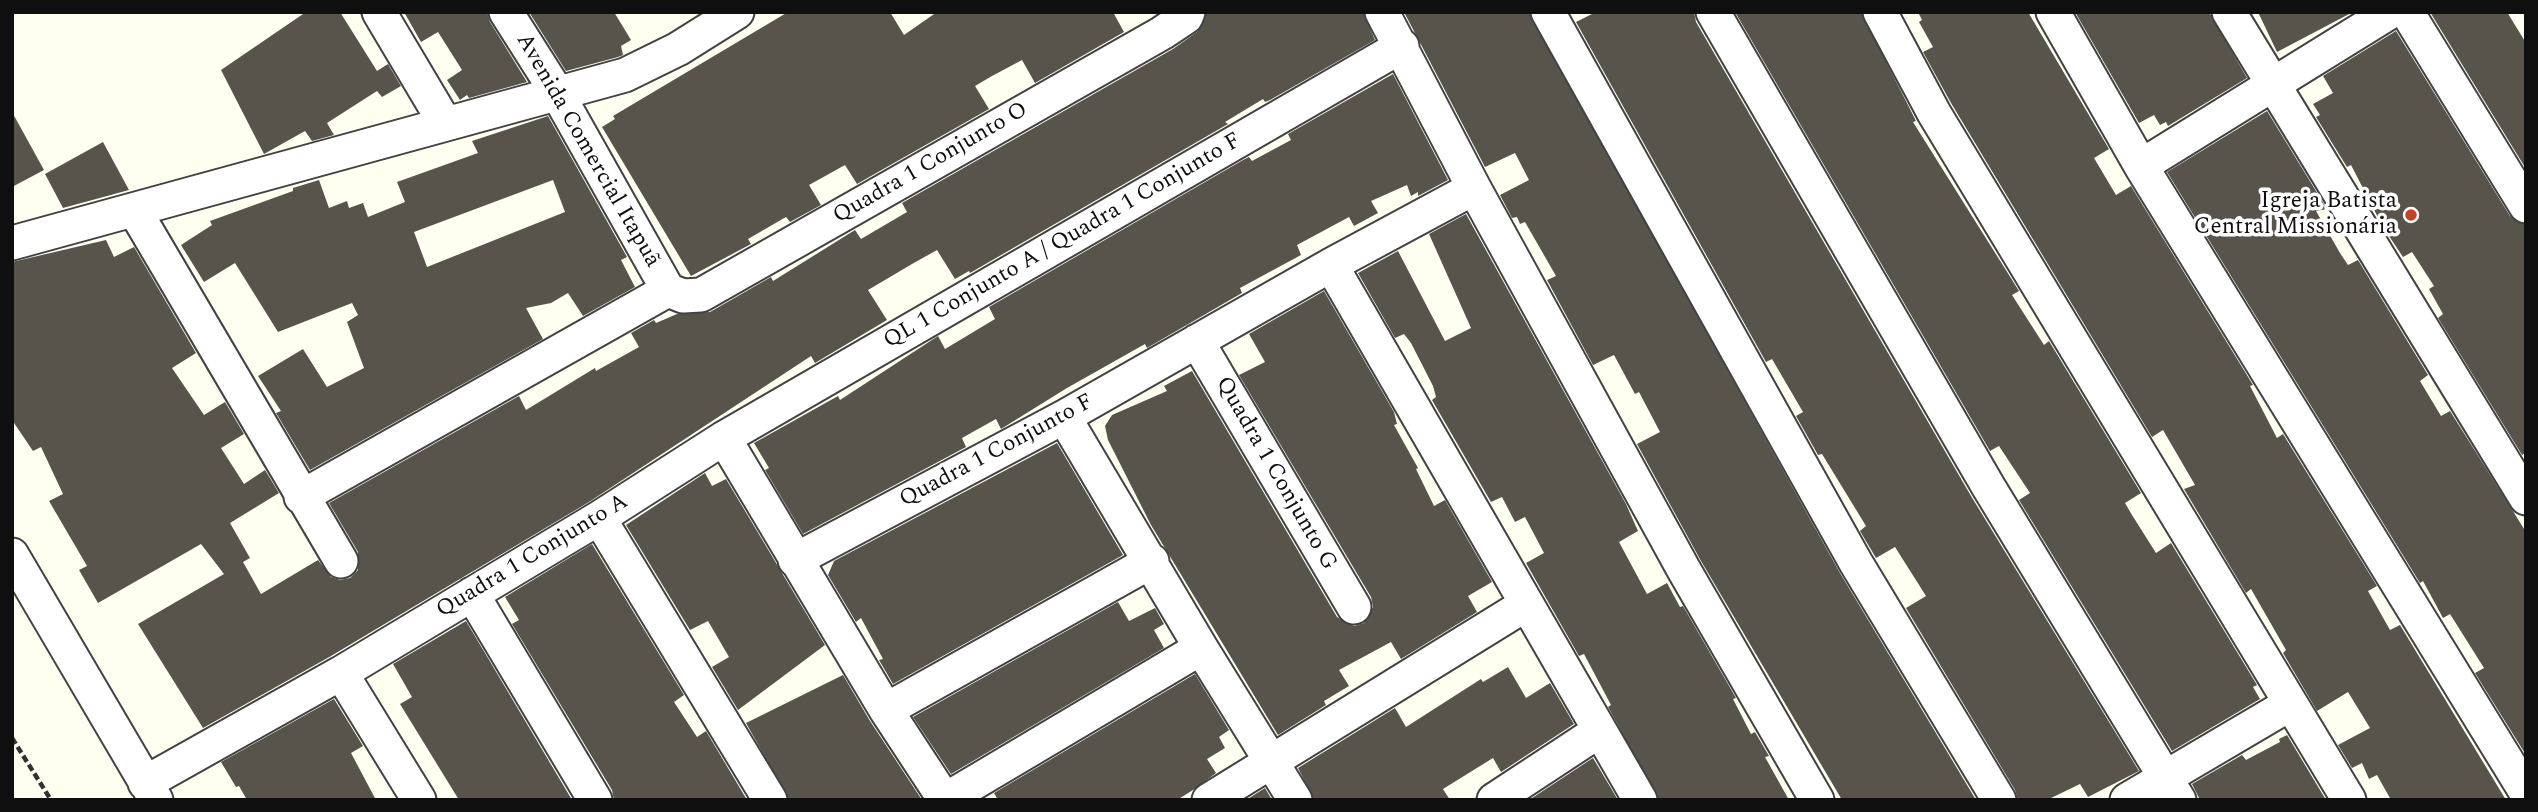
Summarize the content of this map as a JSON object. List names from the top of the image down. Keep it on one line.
{"streets":{"street":["Avenida Comercial Itapuã","Quadra 1 Conjunto O","QL 1 Conjunto A / Quadra 1 Conjunto F","Quadra 1 Conjunto F","Quadra 1 Conjunto G","Quadra 1 Conjunto A"]},"crossings":[["Avenida Comercial Itapuã","Quadra 1 Conjunto O"],["QL 1 Conjunto A / Quadra 1 Conjunto F","Quadra 1 Conjunto A"],["Quadra 1 Conjunto F","Quadra 1 Conjunto G"]],"places":["Igreja Batista Central Missionária"]}
